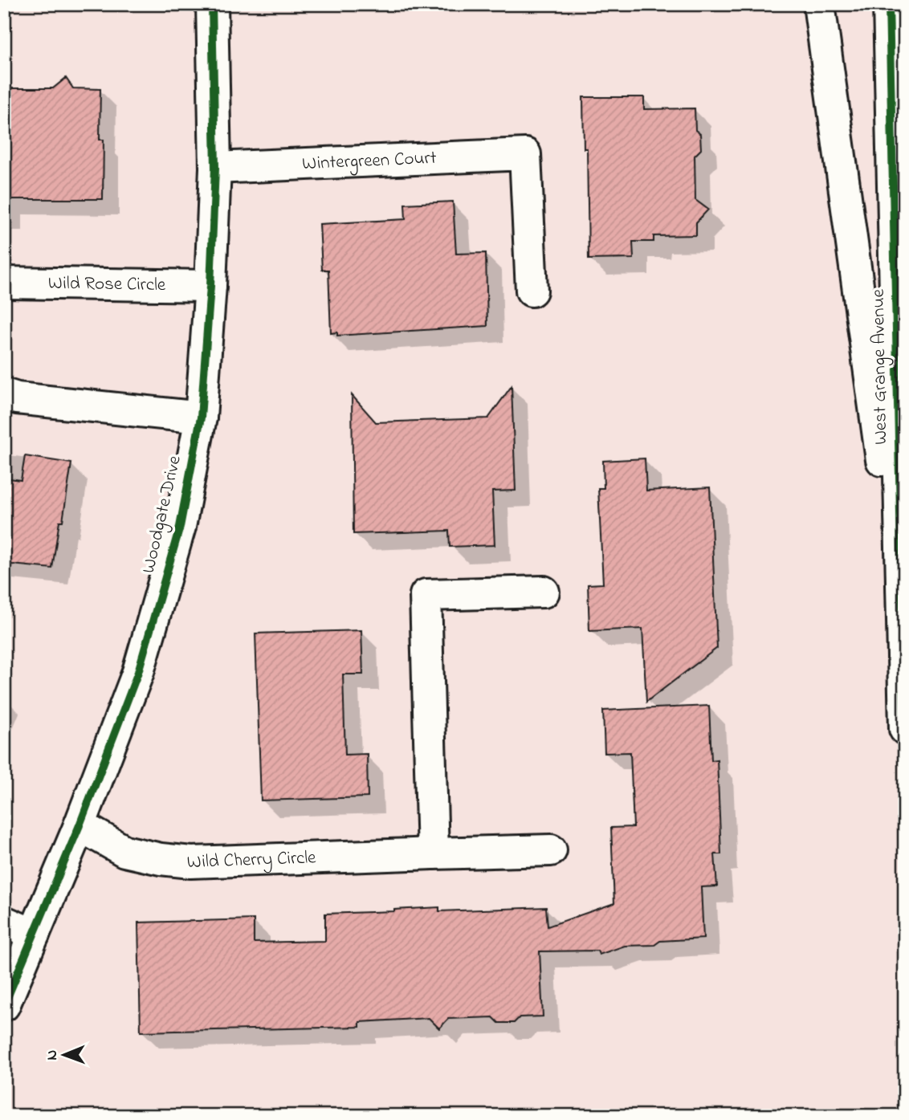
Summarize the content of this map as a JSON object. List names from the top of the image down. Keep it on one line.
{"streets":{"street":["Wintergreen Court","Wild Rose Circle","West Grange Avenue","Woodgate Drive","Wild Cherry Circle"]},"crossings":[["Wintergreen Court","Woodgate Drive"],["Wild Rose Circle","Woodgate Drive"],["Woodgate Drive","Wild Cherry Circle"]],"north":"left"}
